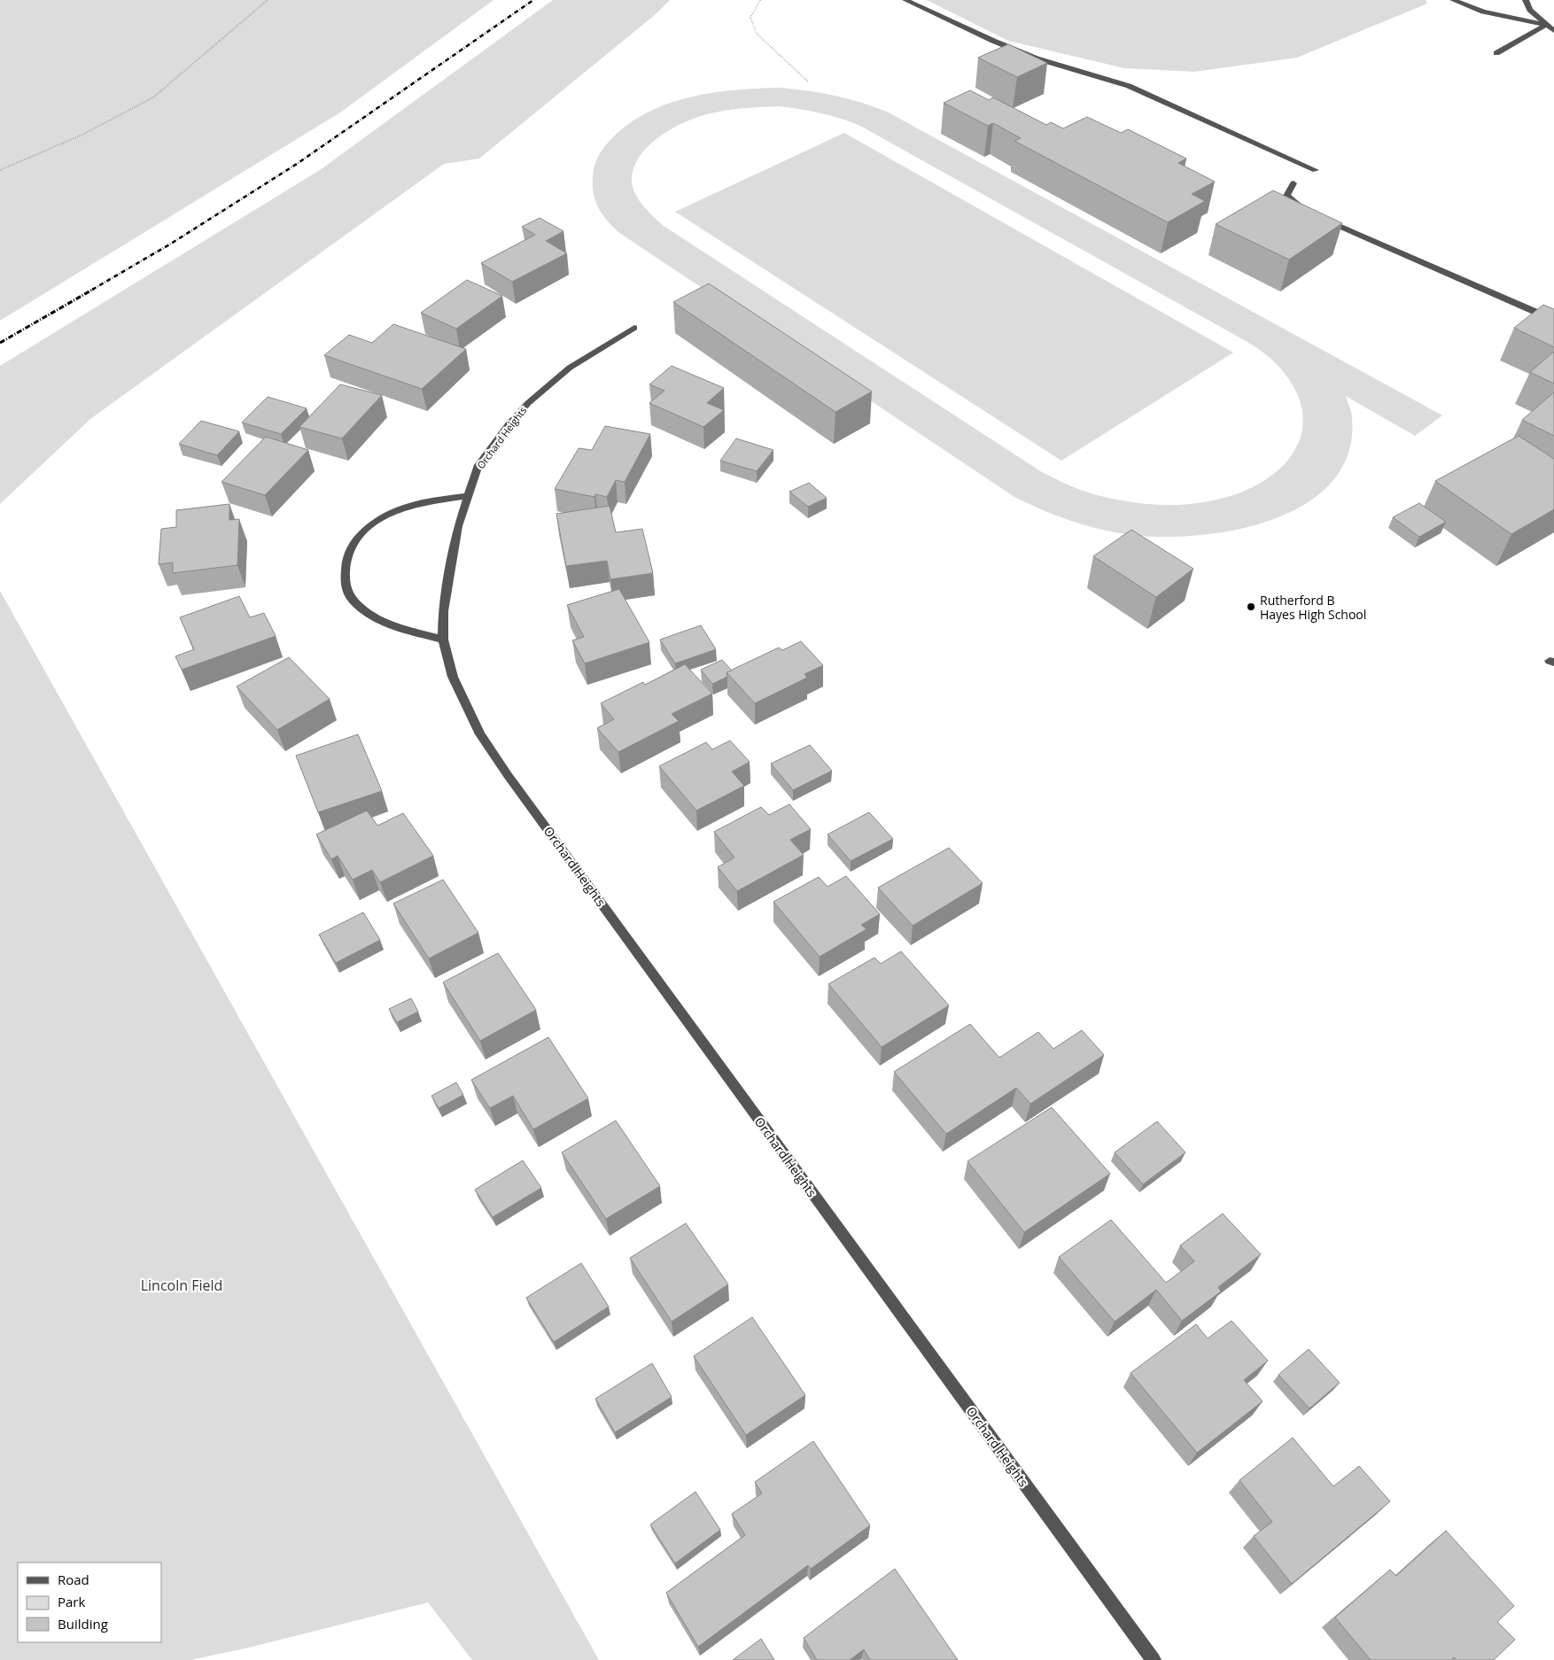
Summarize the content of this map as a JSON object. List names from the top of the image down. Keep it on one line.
{"streets":{"street":["Orchard Heights"]},"parks":["Lincoln Field"],"places":["Rutherford B Hayes High School"],"legend":["Road","Park","Building"]}
